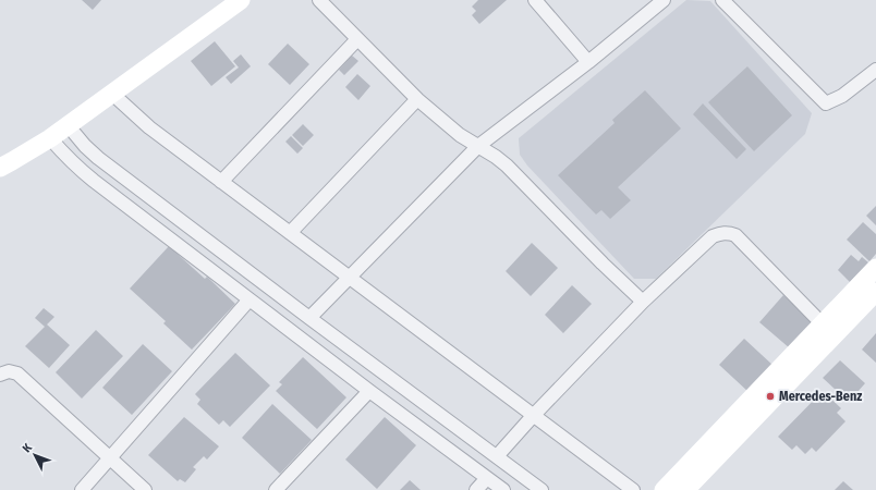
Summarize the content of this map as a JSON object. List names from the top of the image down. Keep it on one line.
{"places":["Mercedes-Benz"],"north":"top left"}
